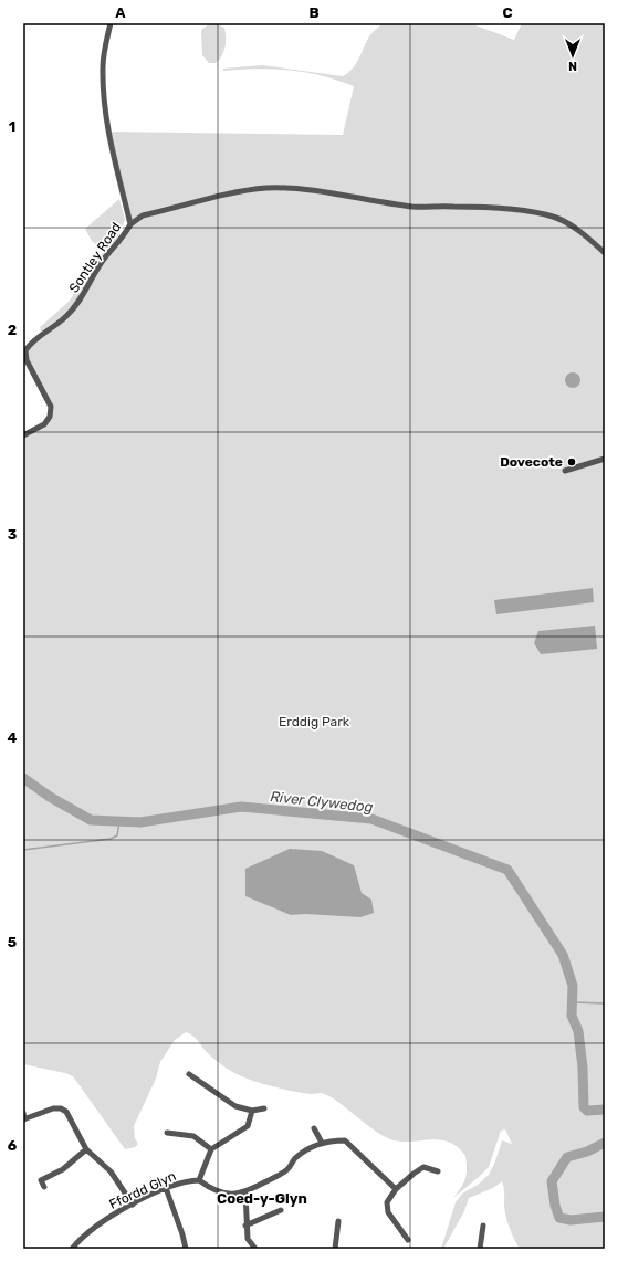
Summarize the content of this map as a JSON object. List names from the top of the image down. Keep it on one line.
{"streets":{"street":["Sontley Road","Ffordd Glyn"]},"districts":["Coed-y-Glyn"],"water":["River Clywedog"],"parks":["Erddig Park"],"places":["Dovecote"],"north":"bottom","grid":{"columns":["A","B","C"],"rows":["1","2","3","4","5","6"]}}
